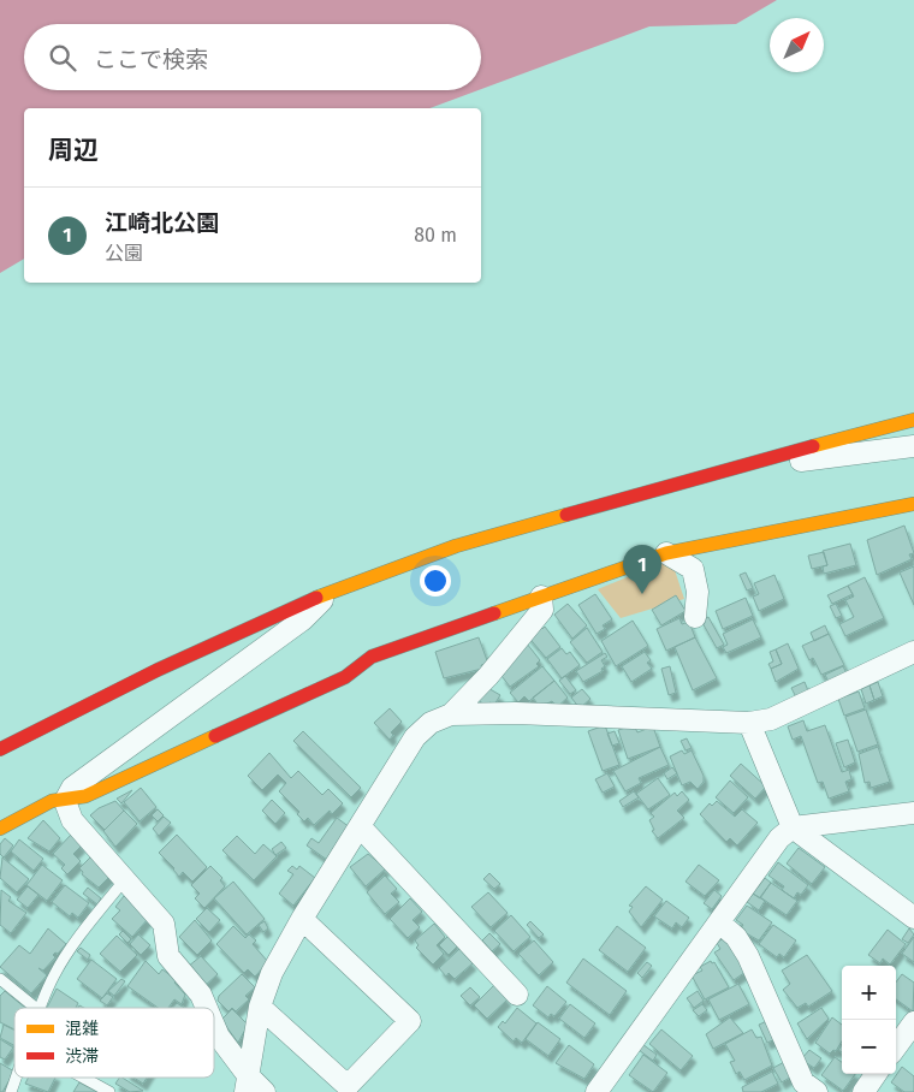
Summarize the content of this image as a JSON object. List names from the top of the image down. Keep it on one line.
{"legend":["混雑","渋滞"],"north":"top right","page":{"search":"ここで検索","heading":"周辺","list":[{"mark":"1","name":"江崎北公園","note":"公園","value":"80 m"}],"pins":"1","map_buttons":["+","−"]}}
